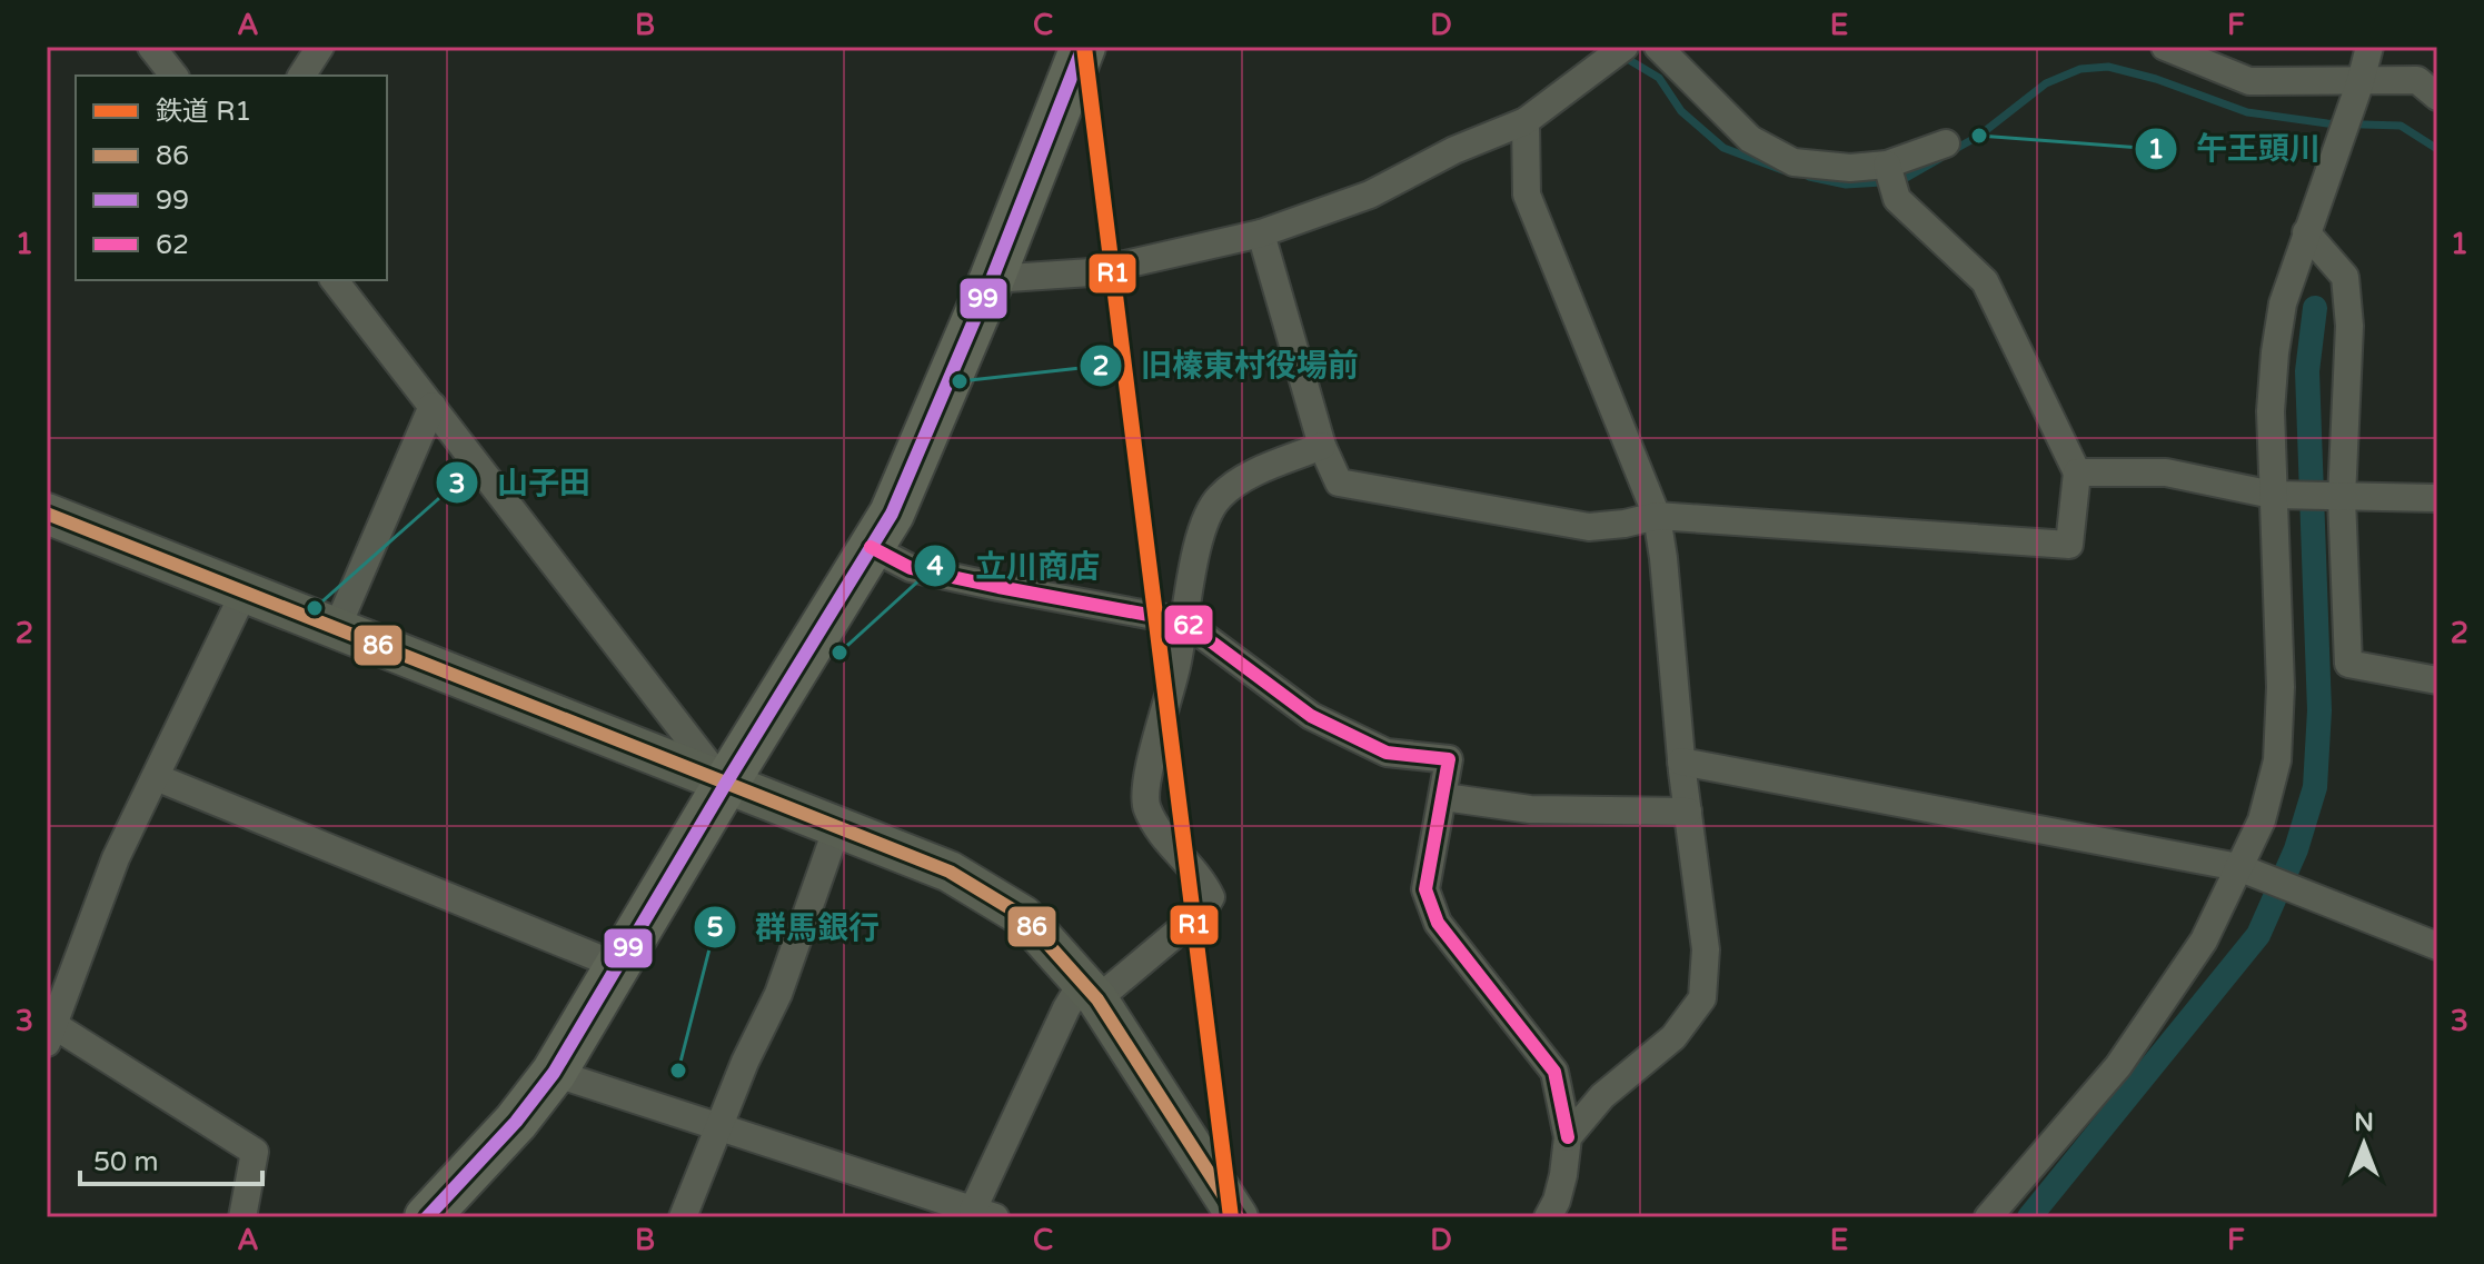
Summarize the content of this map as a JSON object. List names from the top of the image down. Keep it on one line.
{"places":["午王頭川","旧榛東村役場前","山子田","立川商店","群馬銀行"],"lines":["rail line R1","transit line 99","transit line 86","transit line 62"],"legend":["鉄道 R1","86","99","62"],"scale_bar":"50 m","north":"top","grid":{"columns":["A","B","C","D","E","F"],"rows":["1","2","3"]}}
